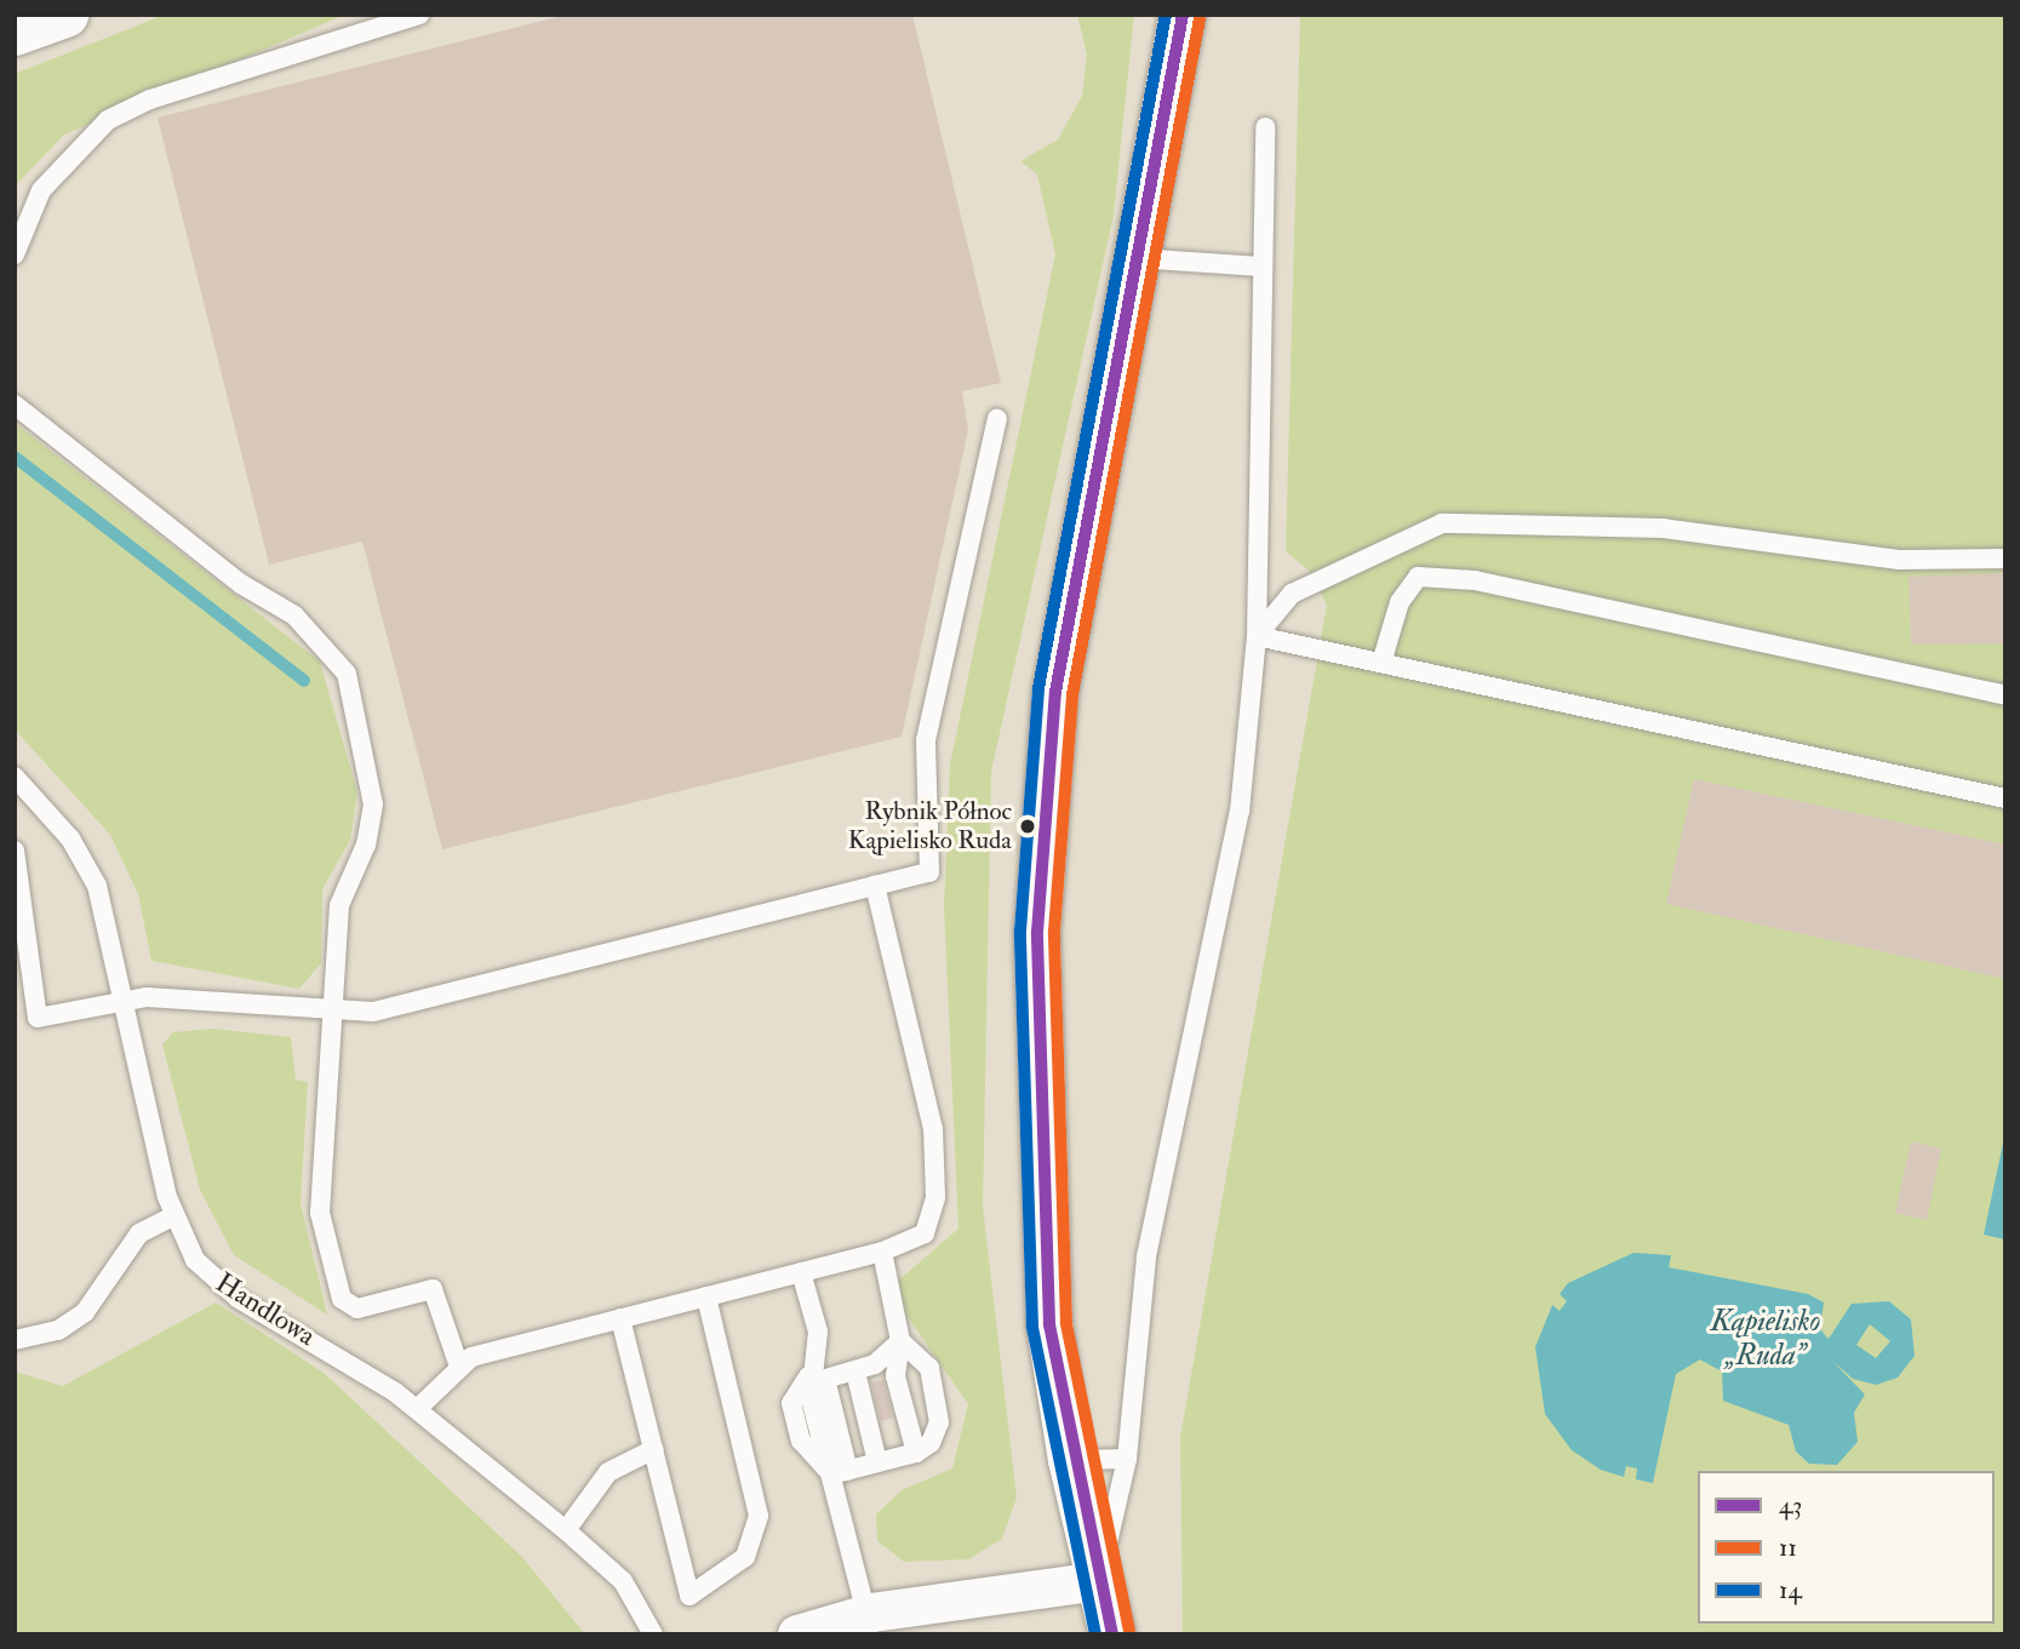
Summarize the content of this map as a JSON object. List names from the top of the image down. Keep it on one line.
{"streets":{"lane":["Handlowa"]},"water":["Kąpielisko „Ruda”"],"places":["Rybnik Północ Kąpielisko Ruda"],"lines":["transit line 43","transit line 14","transit line 11"],"legend":["43","11","14"]}
